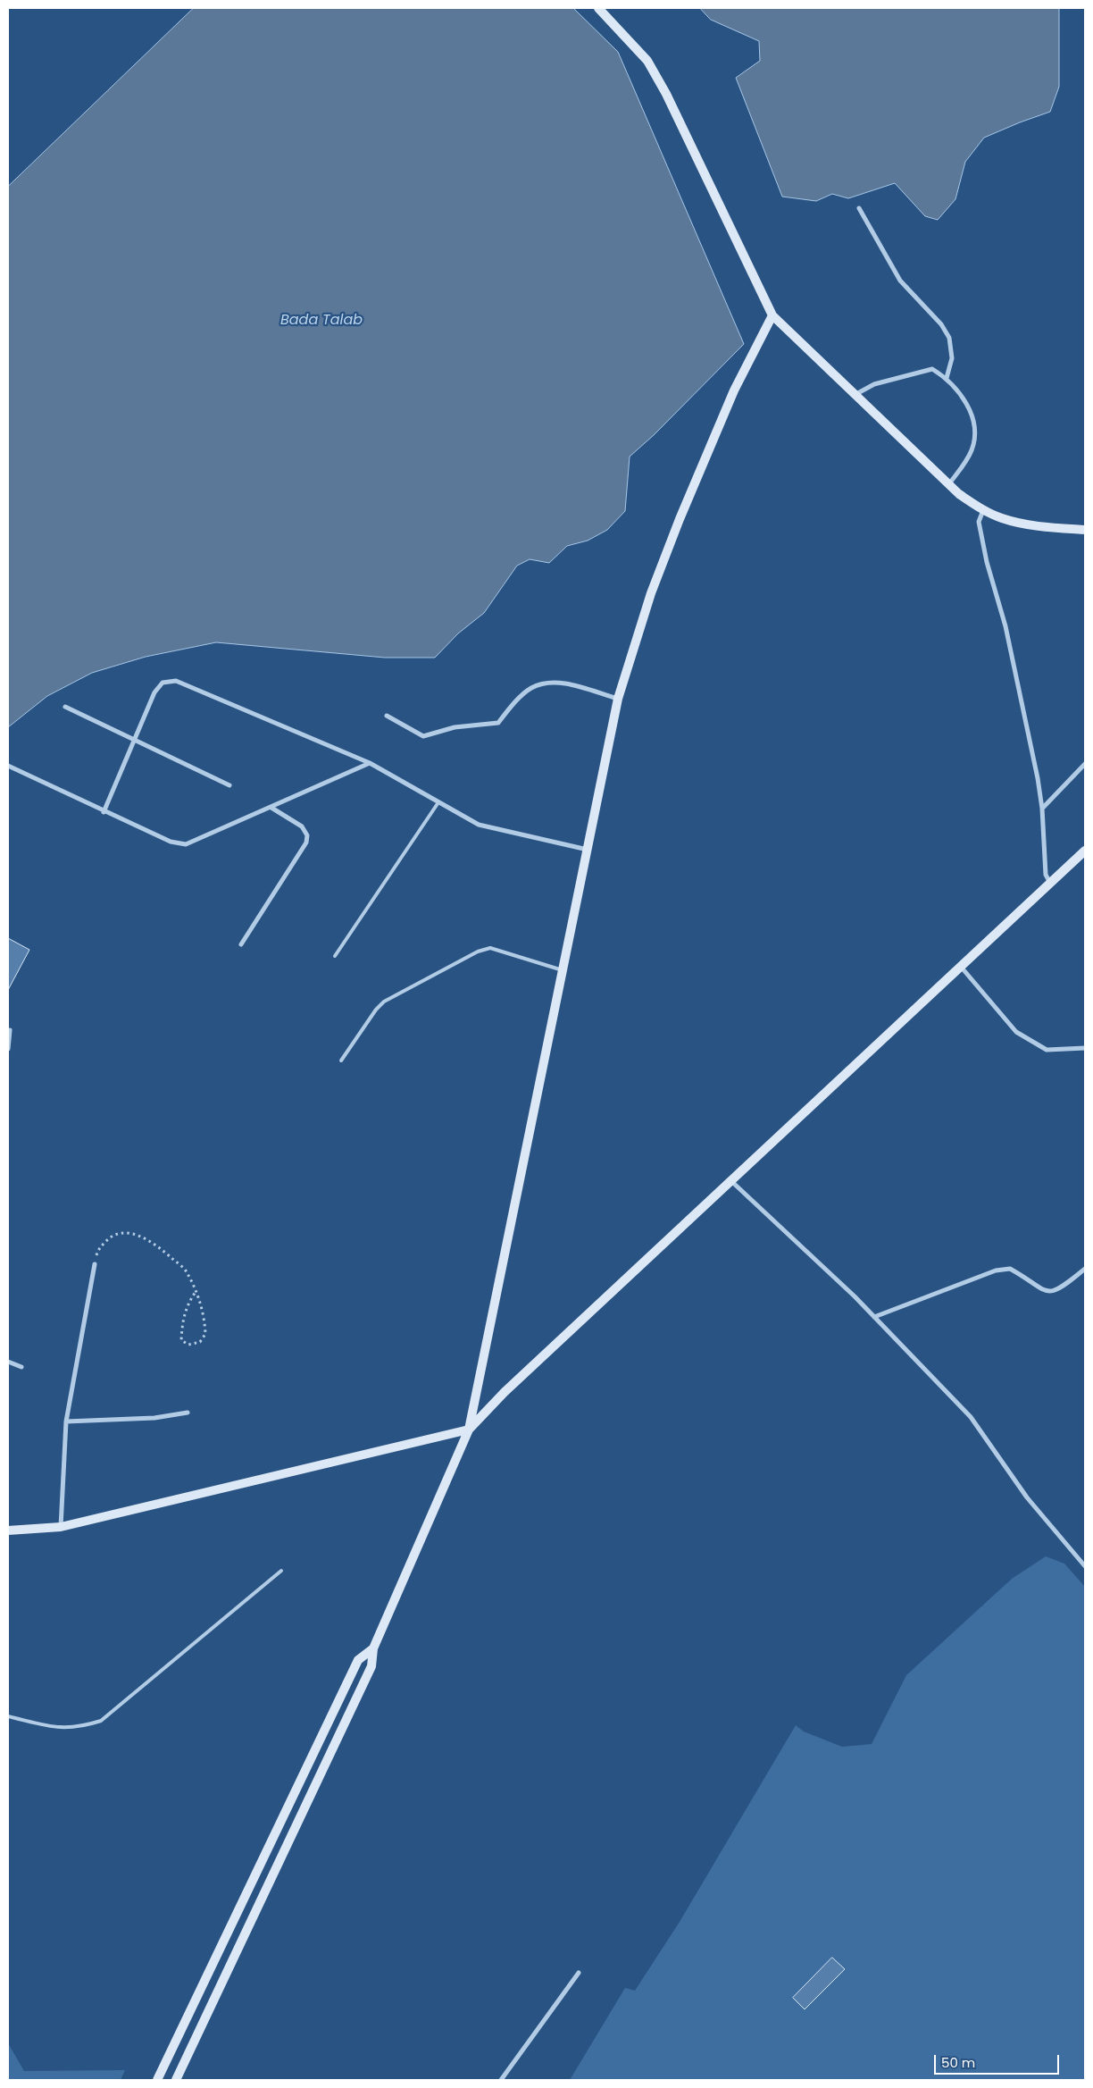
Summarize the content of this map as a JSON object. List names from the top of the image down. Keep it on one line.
{"water":["Bada Talab"],"scale_bar":"50 m"}
